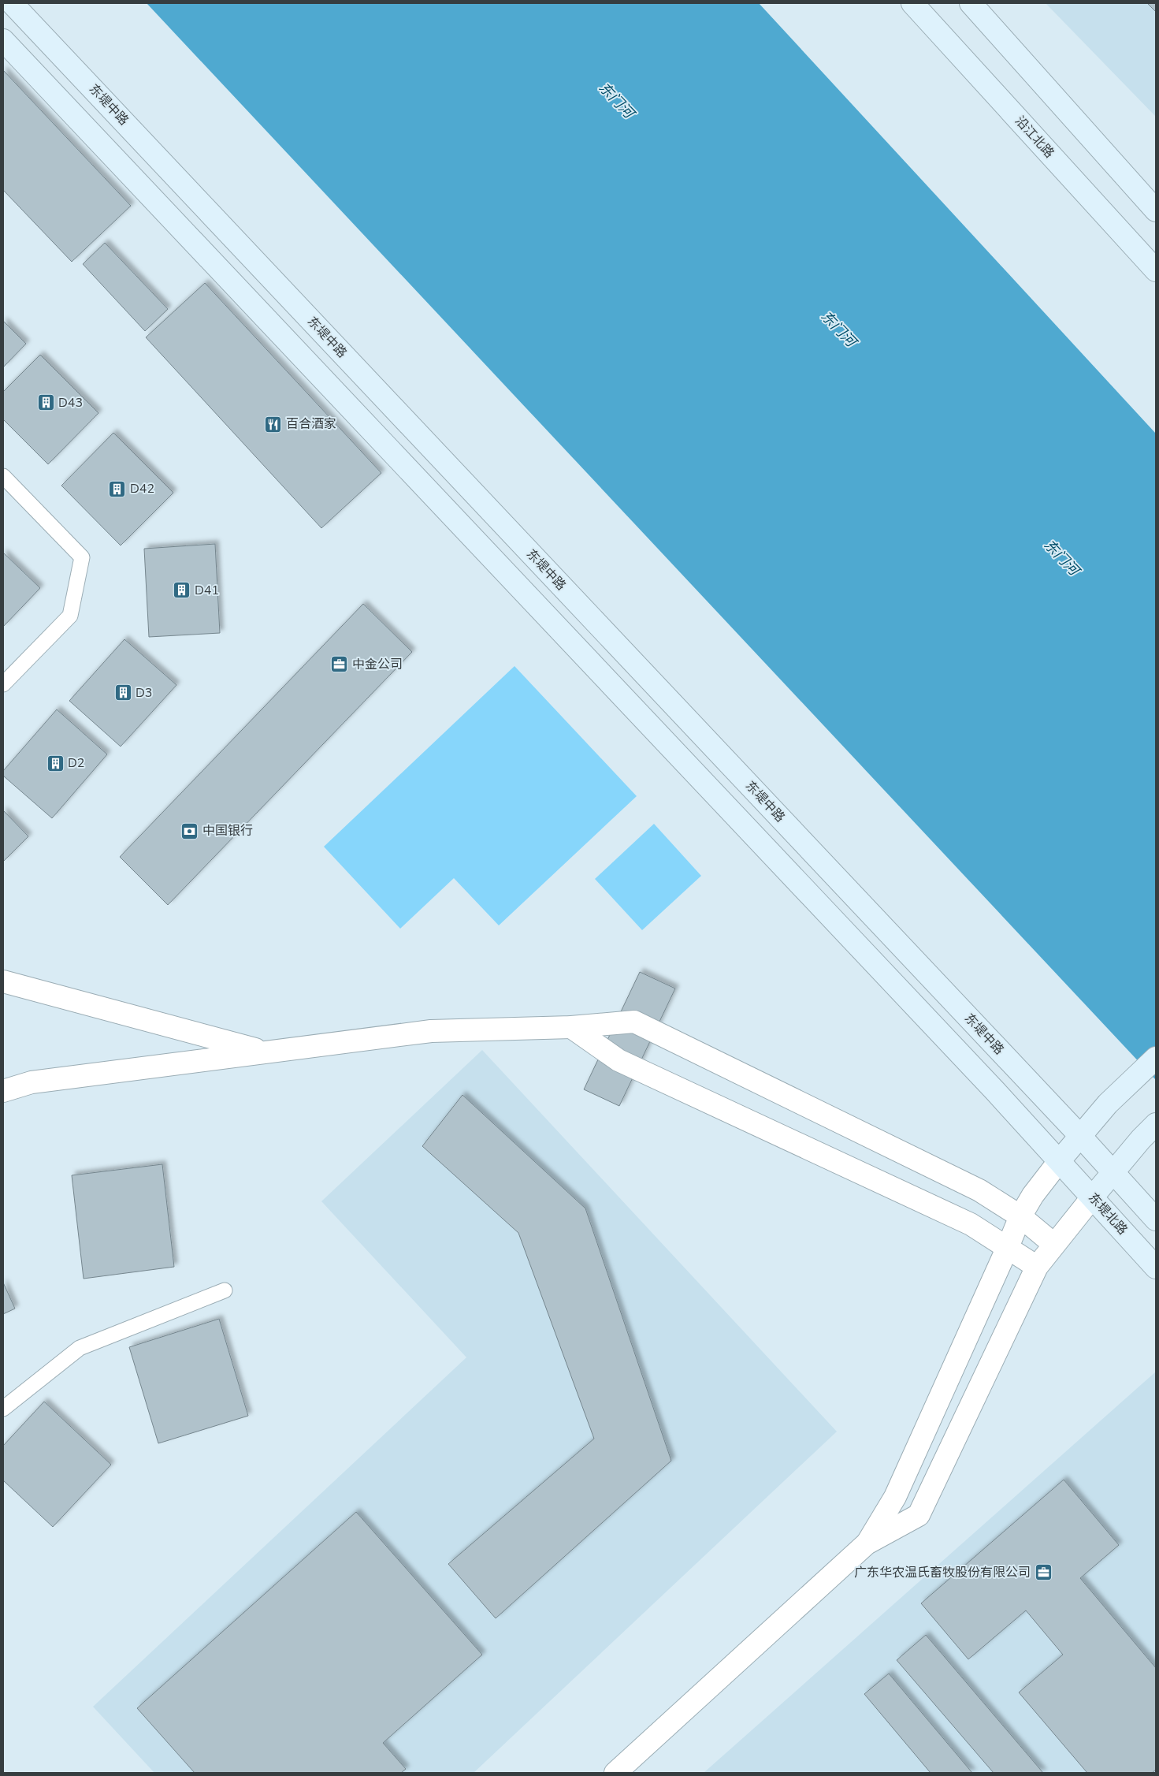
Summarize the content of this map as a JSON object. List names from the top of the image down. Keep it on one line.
{"streets":{"main road":["东堤中路","沿江北路","东堤北路"]},"water":["东门河"],"places":{"building":["D43","D42","D41","D3","D2"],"restaurant":["百合酒家"],"office":["中金公司","广东华农温氏畜牧股份有限公司"],"bank":["中国银行"]}}
